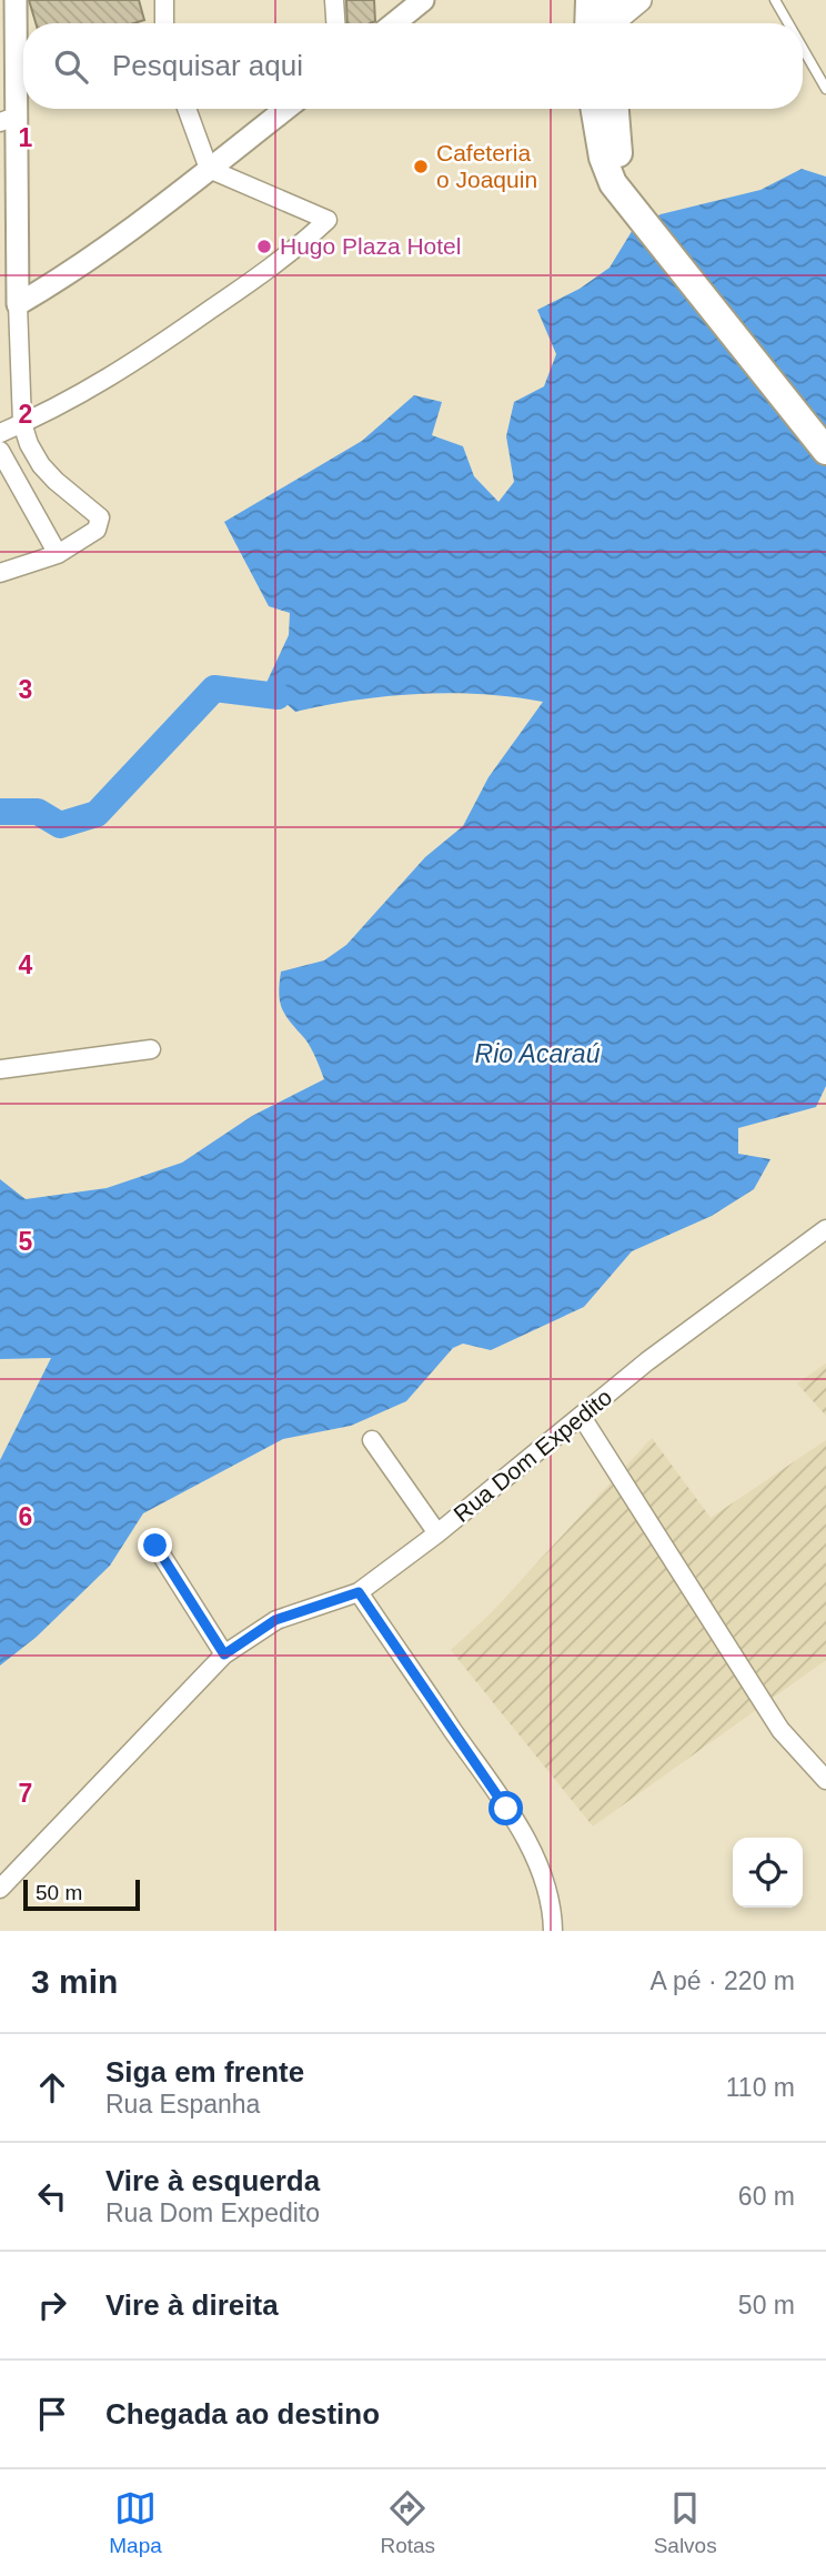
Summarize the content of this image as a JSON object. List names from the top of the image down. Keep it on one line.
{"streets":{"street":["Rua Dom Expedito"]},"water":["Rio Acaraú"],"places":["Cafeteria o Joaquin","Hugo Plaza Hotel"],"scale_bar":"50 m","page":{"search":"Pesquisar aqui","scale":"50 m","heading":["3 min","A pé · 220 m"],"list":[["Siga em frente","Rua Espanha","110 m"],["Vire à esquerda","Rua Dom Expedito","60 m"],["Vire à direita","50 m"],"Chegada ao destino"],"nav":["Mapa","Rotas","Salvos"]},"grid":{"rows":["1","2","3","4","5","6","7"]}}
